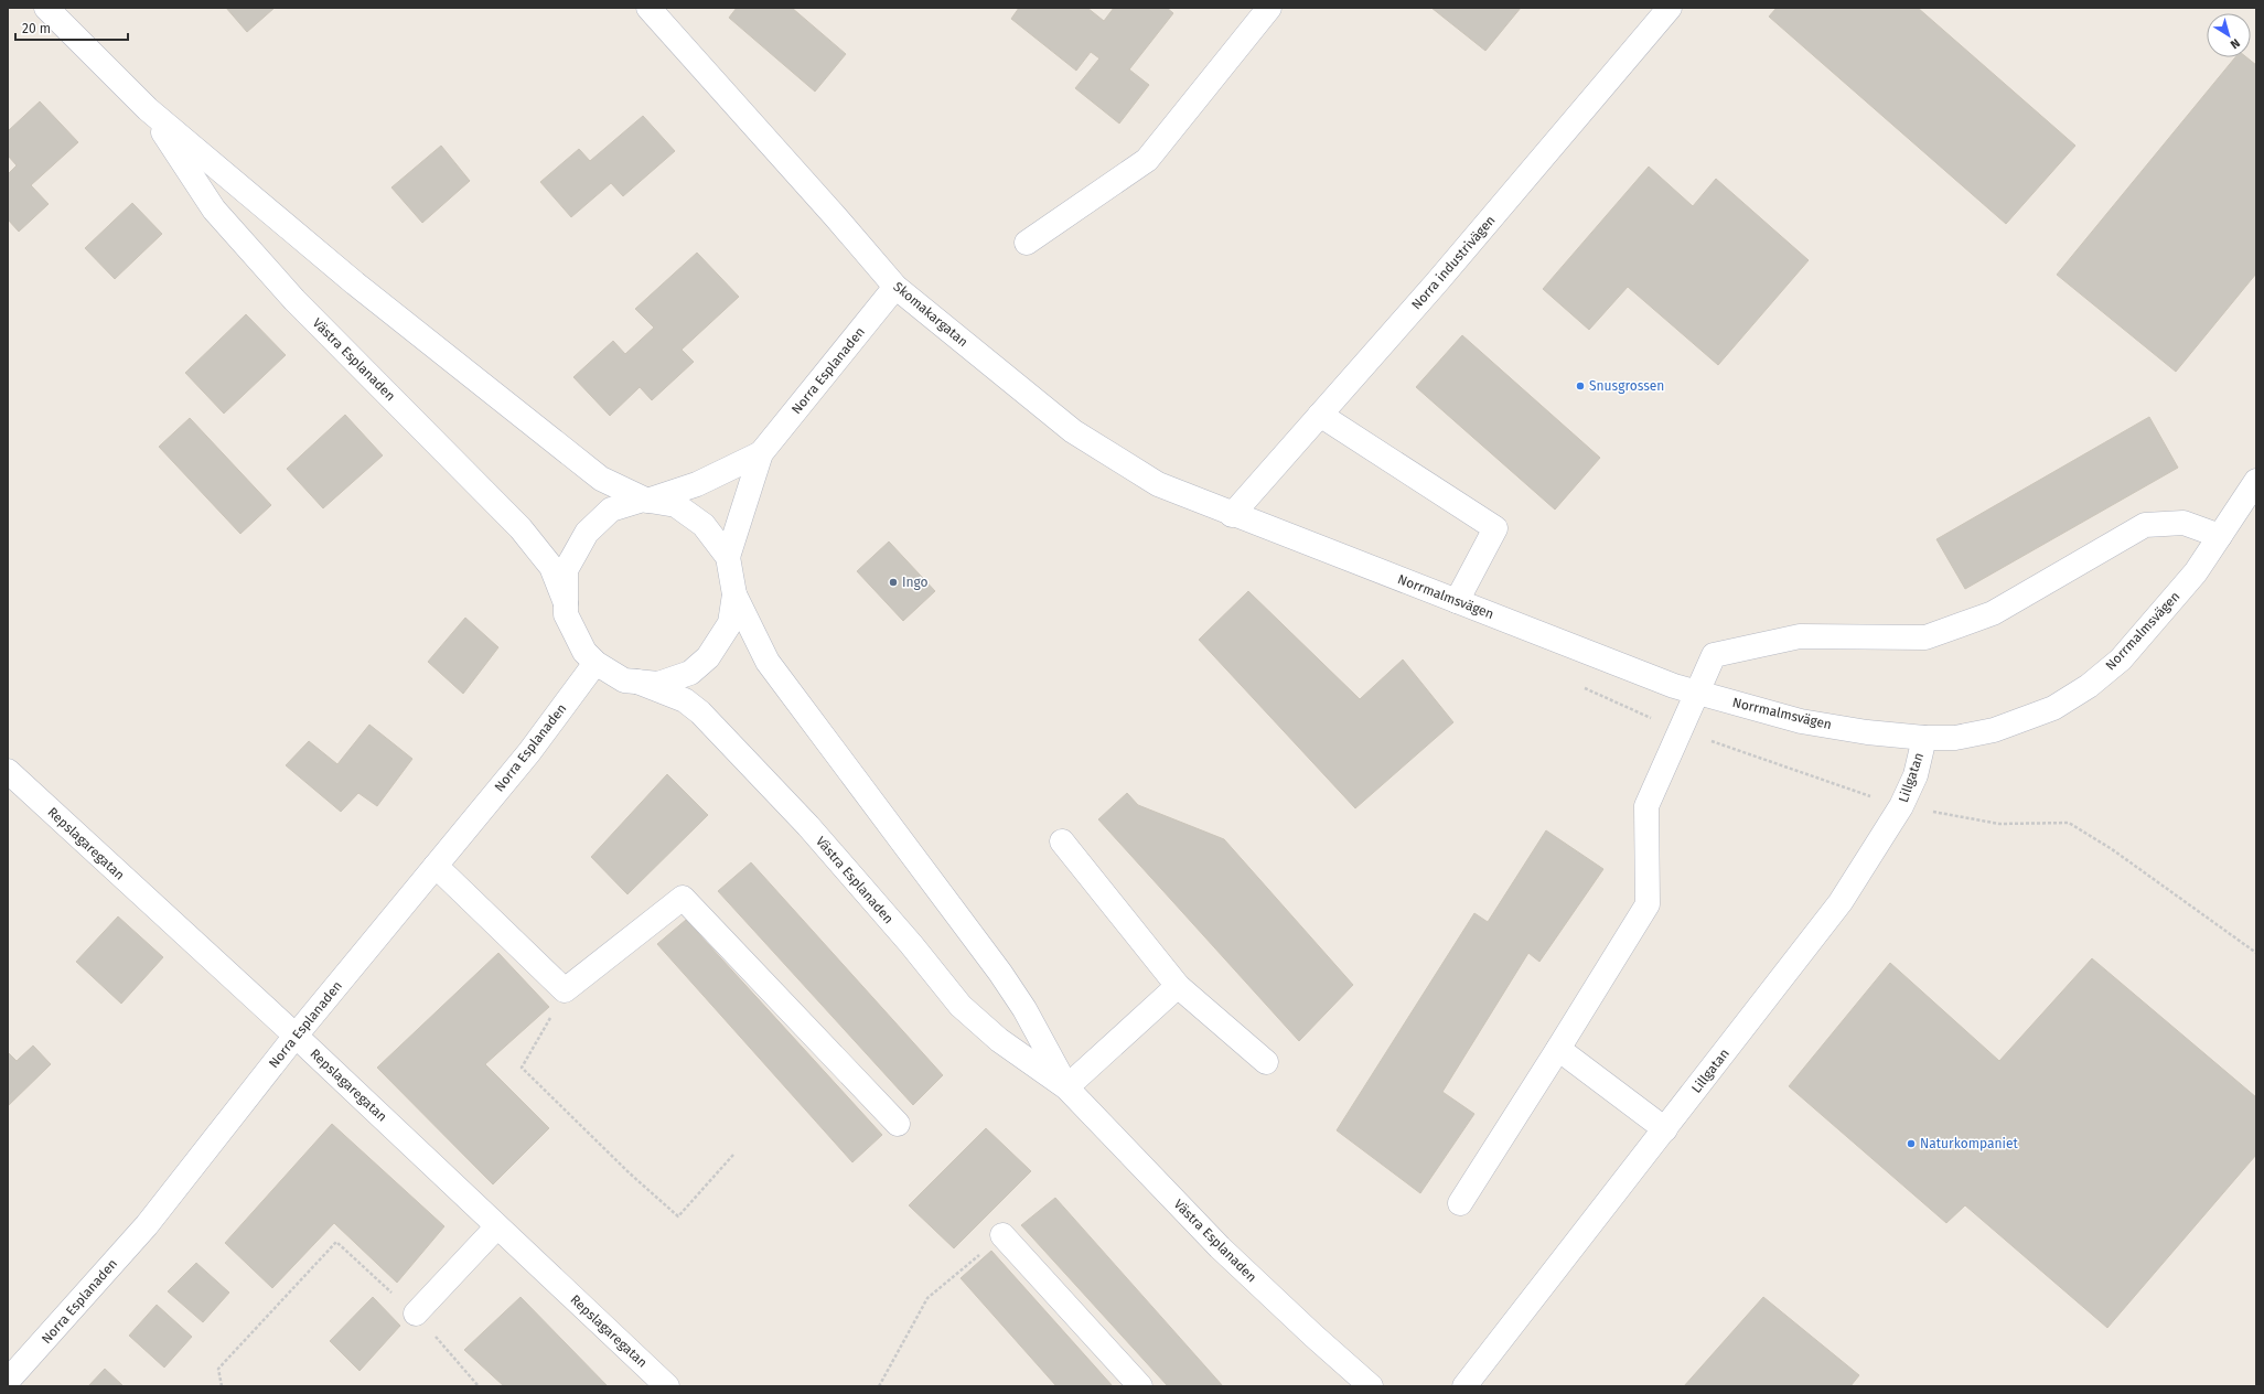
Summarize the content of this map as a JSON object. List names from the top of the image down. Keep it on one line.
{"streets":{"street":["Norra industrivägen","Skomakargatan","Västra Esplanaden","Norra Esplanaden","Norrmalmsvägen","Lillgatan","Repslagaregatan"]},"crossings":[["Norra industrivägen","Skomakargatan"],["Norra industrivägen","Norrmalmsvägen"],["Skomakargatan","Norra Esplanaden"],["Skomakargatan","Norrmalmsvägen"],["Västra Esplanaden","Norra Esplanaden"],["Norra Esplanaden","Repslagaregatan"],["Norrmalmsvägen","Lillgatan"]],"places":["Snusgrossen","Ingo","Naturkompaniet"],"scale_bar":"20 m","north":"bottom right"}
